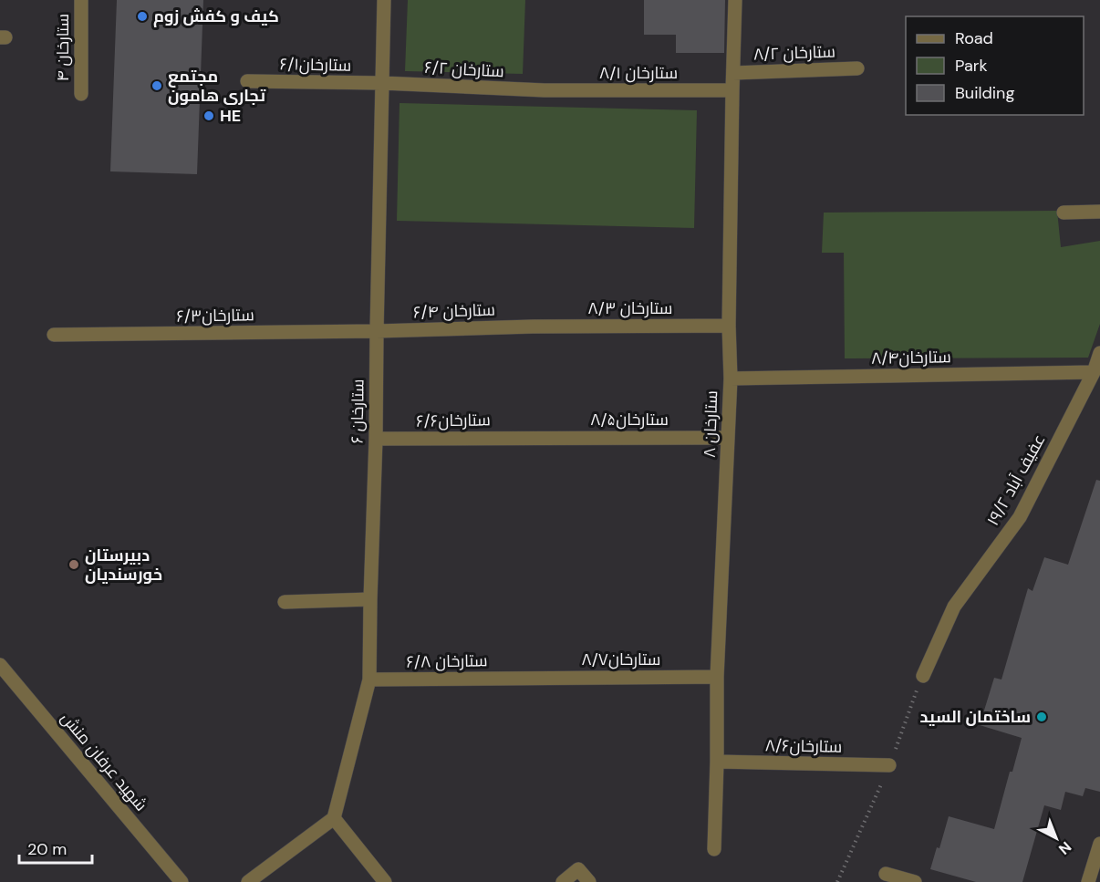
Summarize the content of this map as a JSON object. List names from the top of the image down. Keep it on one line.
{"streets":{"street":["۴ ستارخان","ستارخان ۸/۲","ستارخان۶/۱","ستارخان ۶/۲","ستارخان ۸/۱","ستارخان ۸/۳","ستارخان ۶/۴","ستارخان۶/۳","ستارخان۸/۴","ستارخان ۶","ستارخان۸/۵","ستارخان۶/۶","ستارخان ۸","عفیف آباد ۱۹/۲","ستارخان۸/۷","ستارخان ۶/۸","ستارخان۸/۶","شهید عرفان منش"]},"crossings":[["ستارخان ۸/۲","ستارخان ۸"],["ستارخان۶/۱","ستارخان ۶/۲"],["ستارخان۶/۱","ستارخان ۶"],["ستارخان ۶/۲","ستارخان ۸/۱"],["ستارخان ۶/۲","ستارخان ۶"],["ستارخان ۸/۱","ستارخان ۸"],["ستارخان ۸/۳","ستارخان ۶/۴"],["ستارخان ۸/۳","ستارخان ۸"],["ستارخان ۶/۴","ستارخان۶/۳"],["ستارخان ۶/۴","ستارخان ۶"],["ستارخان۶/۳","ستارخان ۶"],["ستارخان۸/۴","ستارخان ۸"],["ستارخان۸/۴","عفیف آباد ۱۹/۲"],["ستارخان ۶","ستارخان۶/۶"],["ستارخان ۶","ستارخان ۶/۸"],["ستارخان۸/۵","ستارخان۶/۶"],["ستارخان۸/۵","ستارخان ۸"],["ستارخان ۸","ستارخان۸/۷"],["ستارخان ۸","ستارخان۸/۶"],["ستارخان۸/۷","ستارخان ۶/۸"]],"places":["کیف و کفش زوم","مجتمع تجاری هامون","HE","دبیرستان خورسندیان","ساختمان السید"],"legend":["Road","Park","Building"],"scale_bar":"20 m","north":"bottom right"}
